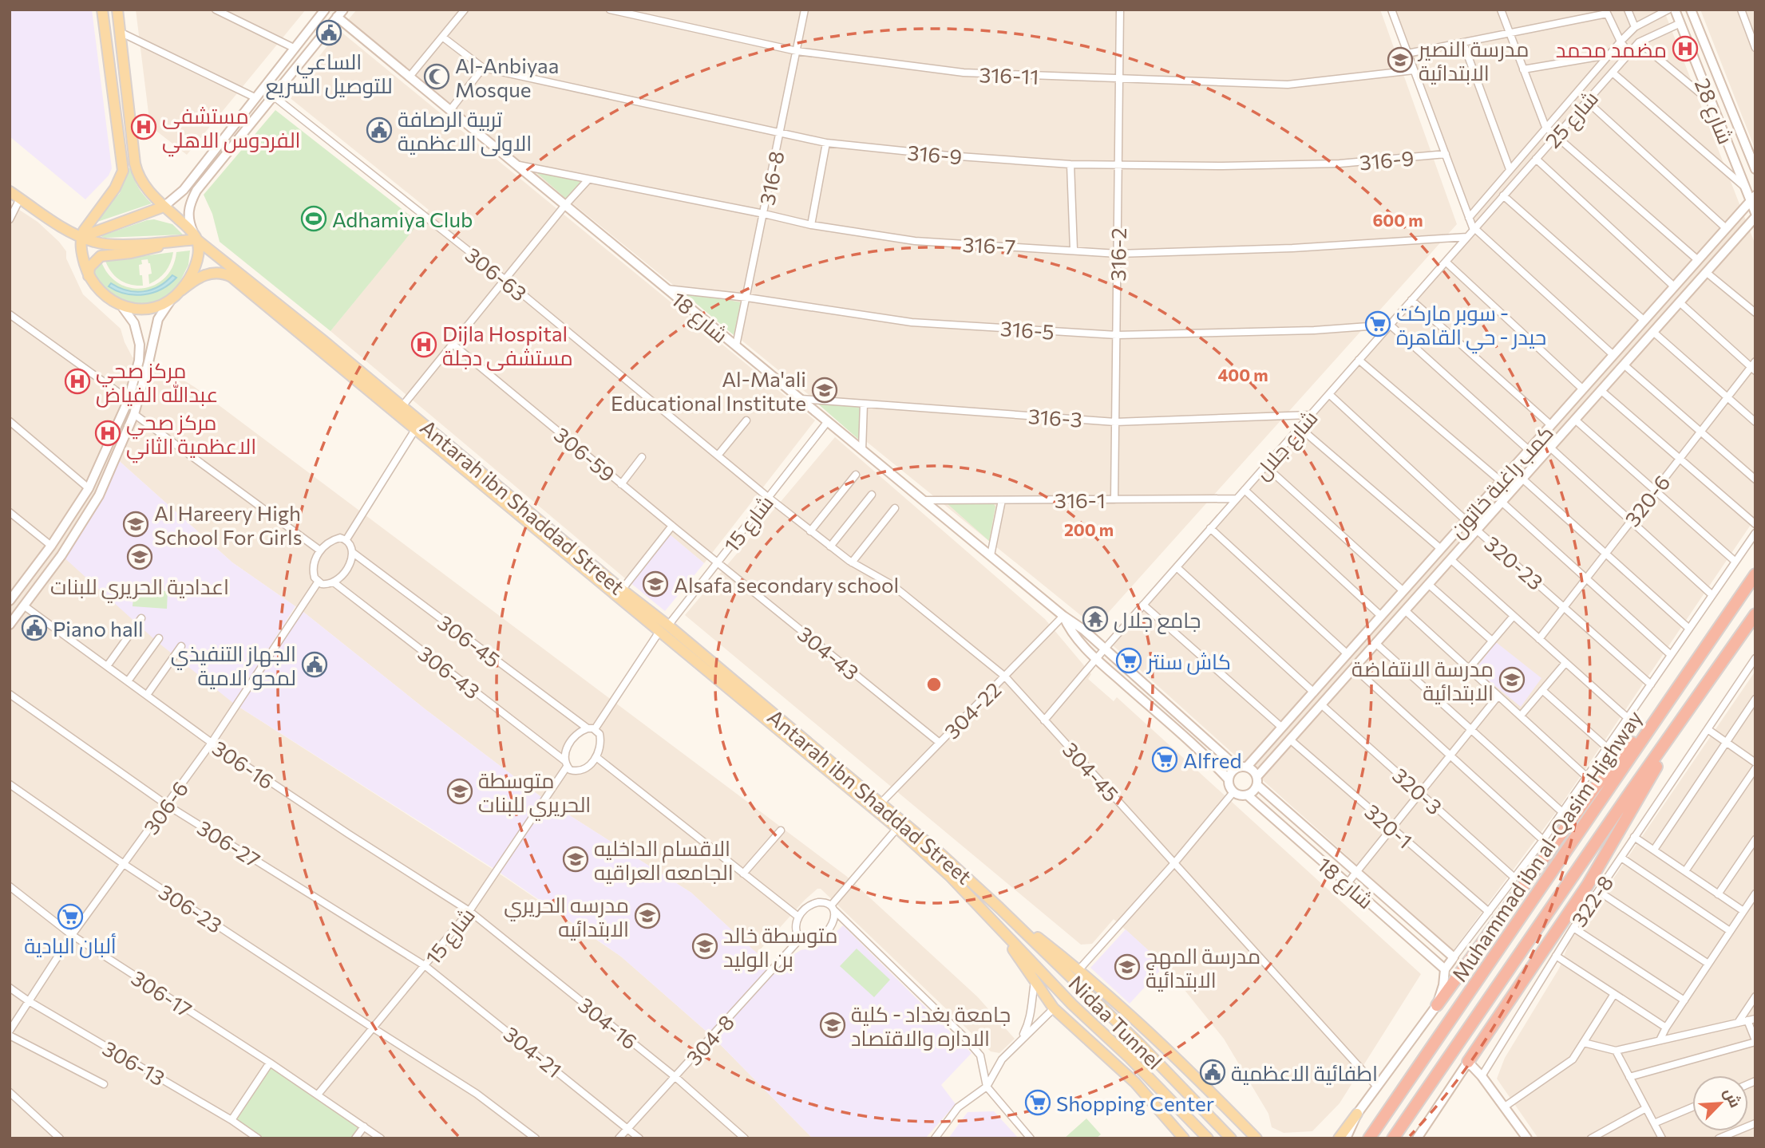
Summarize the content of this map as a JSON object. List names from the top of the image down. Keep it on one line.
{"streets":{"highway":["Muhammad ibn al-Qasim Highway"],"main road":["Antarah ibn Shaddad Street","Nidaa Tunnel"],"street":["316-11","شارع 28","شارع 25","316-9","316-8","316-7","316-2","306-63","شارع 18","316-5","316-3","شارع جلال","306-59","كمب راغبة خاتون","316-1","320-6","شارع 15","320-23","306-45","304-43","306-43","304-22","306-16","304-45","320-3","306-6","320-1","306-27","322-8","306-23","306-17","304-16","304-8","304-21","306-13"]},"crossings":[["316-11","316-8"],["316-11","316-2"],["شارع 28","شارع 25"],["شارع 28","كمب راغبة خاتون"],["شارع 25","شارع جلال"],["316-9","316-8"],["316-9","316-2"],["316-8","316-7"],["316-8","شارع 18"],["316-8","316-5"],["316-7","316-2"],["316-7","شارع 18"],["316-7","شارع جلال"],["316-2","316-5"],["316-2","316-3"],["316-2","316-1"],["306-63","شارع 15"],["306-63","304-45"],["شارع 18","316-5"],["شارع 18","316-3"],["شارع 18","شارع جلال"],["شارع 18","كمب راغبة خاتون"],["شارع 18","316-1"],["شارع 18","شارع 15"],["شارع 18","304-22"],["316-5","شارع جلال"],["316-3","شارع جلال"],["شارع جلال","316-1"],["شارع جلال","320-23"],["شارع جلال","304-45"],["306-59","شارع 15"],["306-59","304-43"],["كمب راغبة خاتون","320-23"],["كمب راغبة خاتون","320-3"],["كمب راغبة خاتون","320-1"],["320-6","320-23"],["Antarah ibn Shaddad Street","شارع 15"],["Antarah ibn Shaddad Street","304-22"],["Antarah ibn Shaddad Street","Nidaa Tunnel"],["شارع 15","306-45"],["شارع 15","304-43"],["شارع 15","306-43"],["شارع 15","306-16"],["شارع 15","304-45"],["شارع 15","306-27"],["شارع 15","306-23"],["شارع 15","306-17"],["شارع 15","304-16"],["شارع 15","304-21"],["306-45","306-43"],["306-45","306-6"],["304-43","304-22"],["306-43","306-6"],["304-22","304-45"],["306-16","306-6"],["306-16","304-16"],["306-6","306-27"],["306-6","306-23"],["306-6","306-17"],["306-6","306-13"],["306-27","304-21"],["304-16","304-8"],["304-8","304-21"]],"places":{"public building":["الساعي للتوصيل السريع","تربية الرصافة الاولى الاعظمية","Piano hall","الجهاز التنفيذي لمحو الامية","اطفائية الاعظمية"],"hospital":["مضمد محمد","مستشفى الفردوس الاهلي","Dijla Hospital مستشفى دجلة","مركز صحي عبدالله الفياض","مركز صحي الاعظمية الثاني"],"school or university":["مدرسة النصير الابتدائية","Al-Ma'ali Educational Institute","Al Hareery High School For Girls","اعدادية الحريري للبنات","Alsafa secondary school","مدرسة الانتفاضة الابتدائية","متوسطة الحريري للبنات","الاقسام الداخليه الجامعه العراقيه","مدرسه الحريري الابتدائيه","متوسطة خالد بن الوليد","مدرسة المهج الابتدائية","جامعة بغداد - كلية الاداره والاقتصاد"],"mosque":["Al-Anbiyaa Mosque"],"sports":["Adhamiya Club"],"supermarket":["سوبر ماركت - حيدر - حي القاهرة","كاش سنتر","Alfred","ألبان البادية","Shopping Center"],"temple":["جامع جلال"]},"north":"top right","rings":["600 m","400 m","200 m"]}
